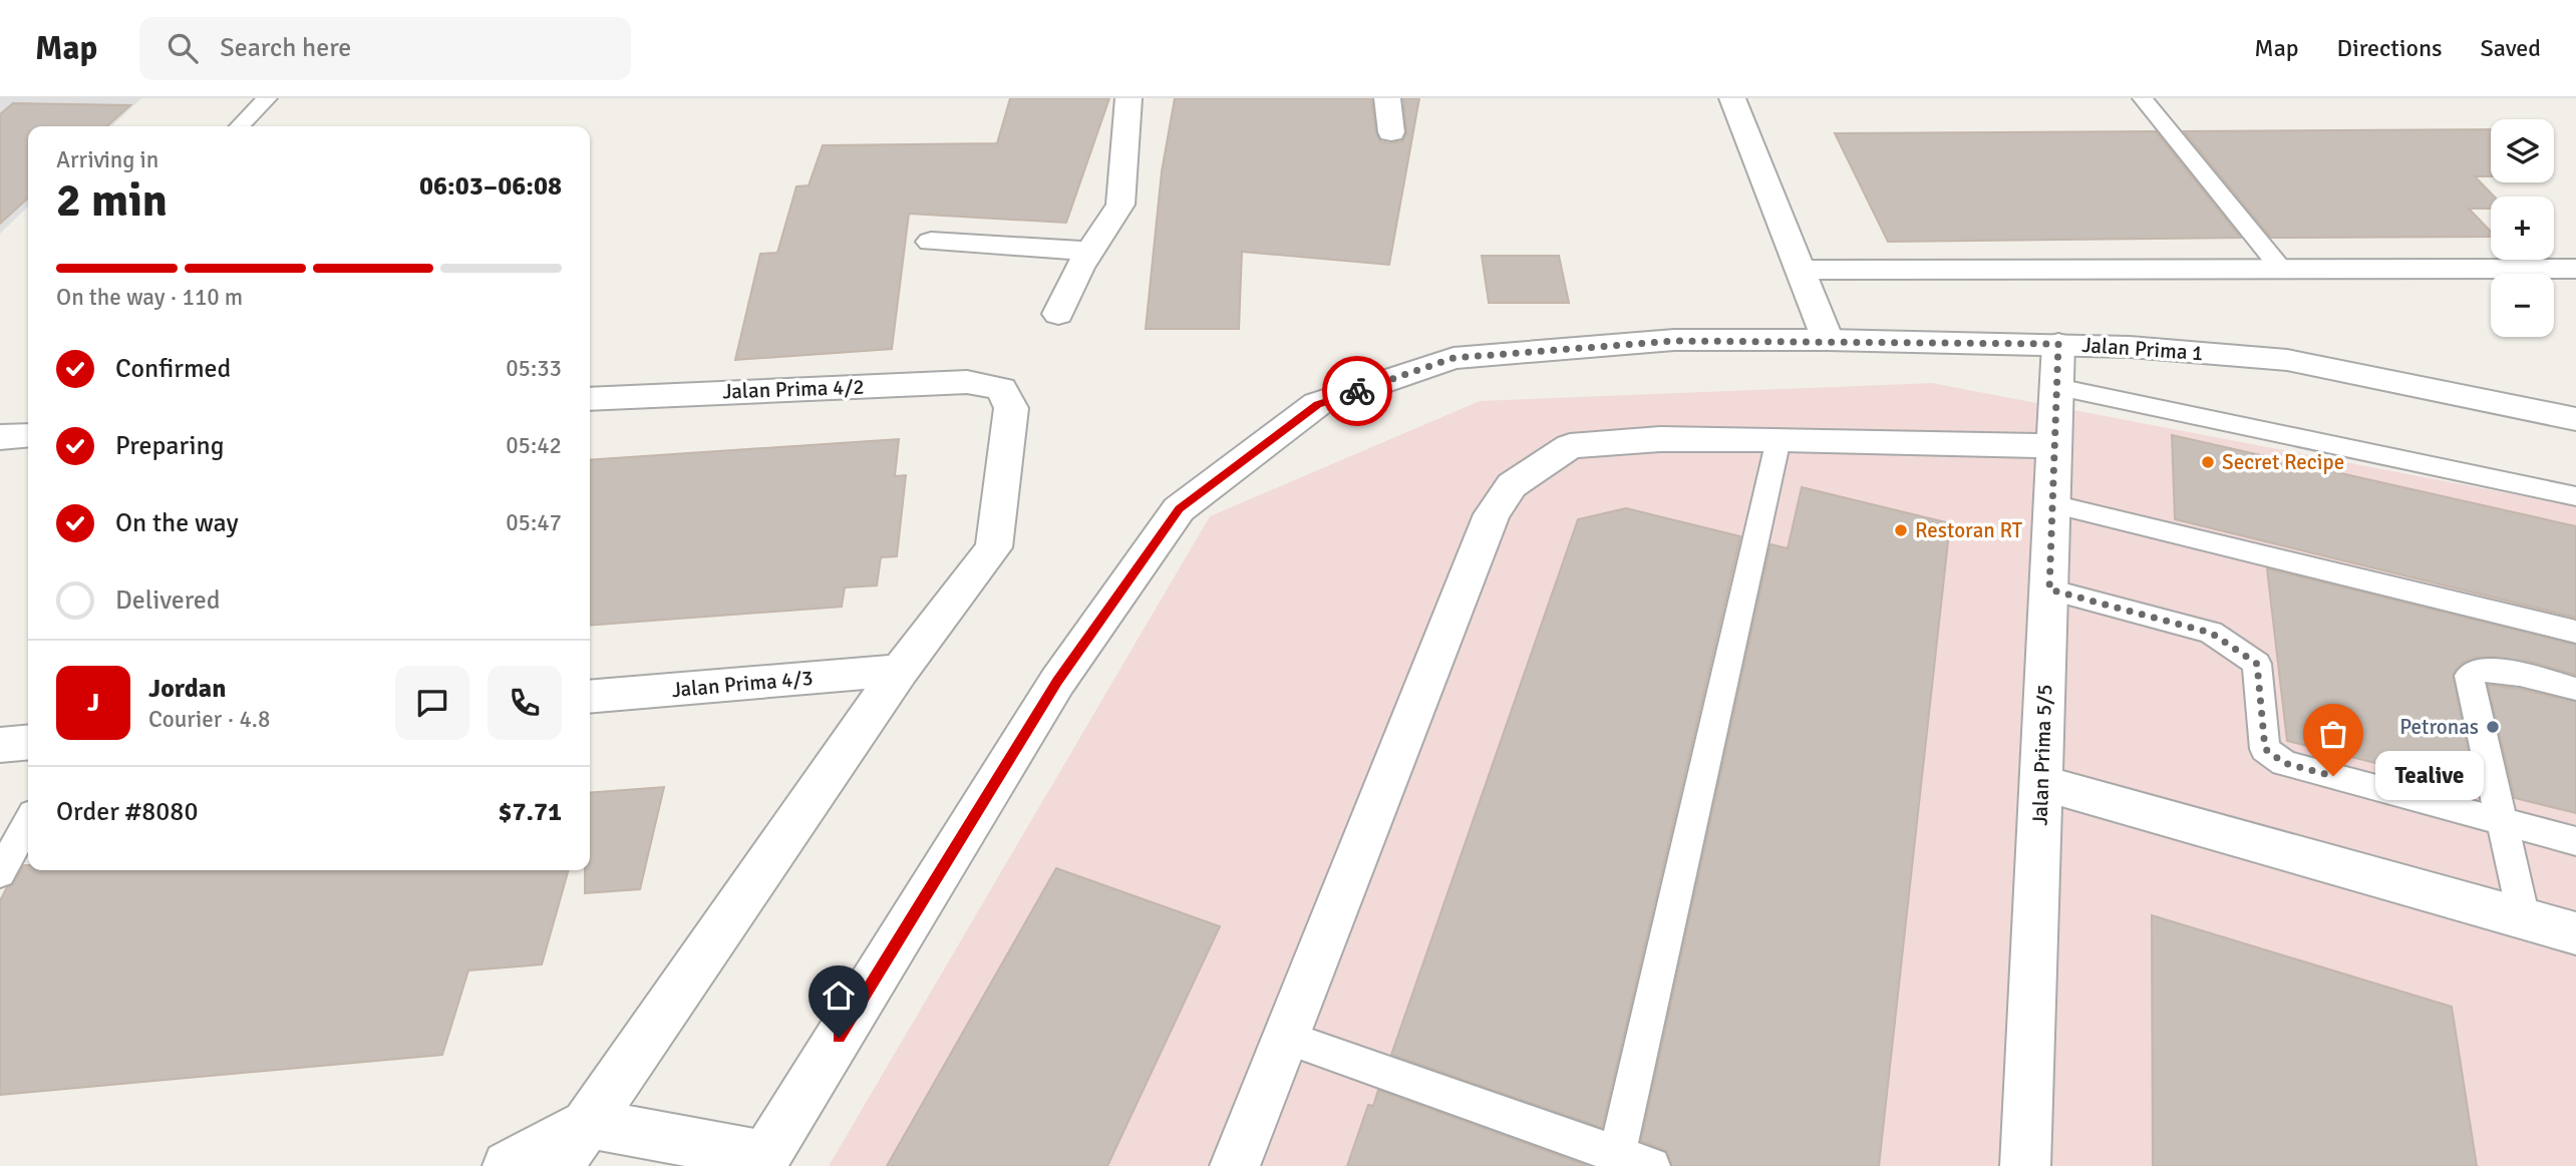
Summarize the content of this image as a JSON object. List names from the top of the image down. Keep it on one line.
{"streets":{"street":["Jalan Prima 1","Jalan Prima 4/2","Jalan Prima 4/3","Jalan Prima 5/5"]},"crossings":[["Jalan Prima 1","Jalan Prima 5/5"],["Jalan Prima 4/2","Jalan Prima 4/3"]],"places":["Secret Recipe","Restoran RT","Petronas","Tealive"],"page":{"header":"Map","search":"Search here","nav":["Map","Directions","Saved"],"map_buttons":["+","−"],"heading":["2 min","Arriving in","06:03–06:08"],"panel":["Jordan","Courier · 4.8","Order #8080","$7.71"],"bar":"On the way · 110 m","list":[["Confirmed","05:33"],["Preparing","05:42"],["On the way","05:47"],"Delivered"],"round":"J","bubble":"Tealive"}}
